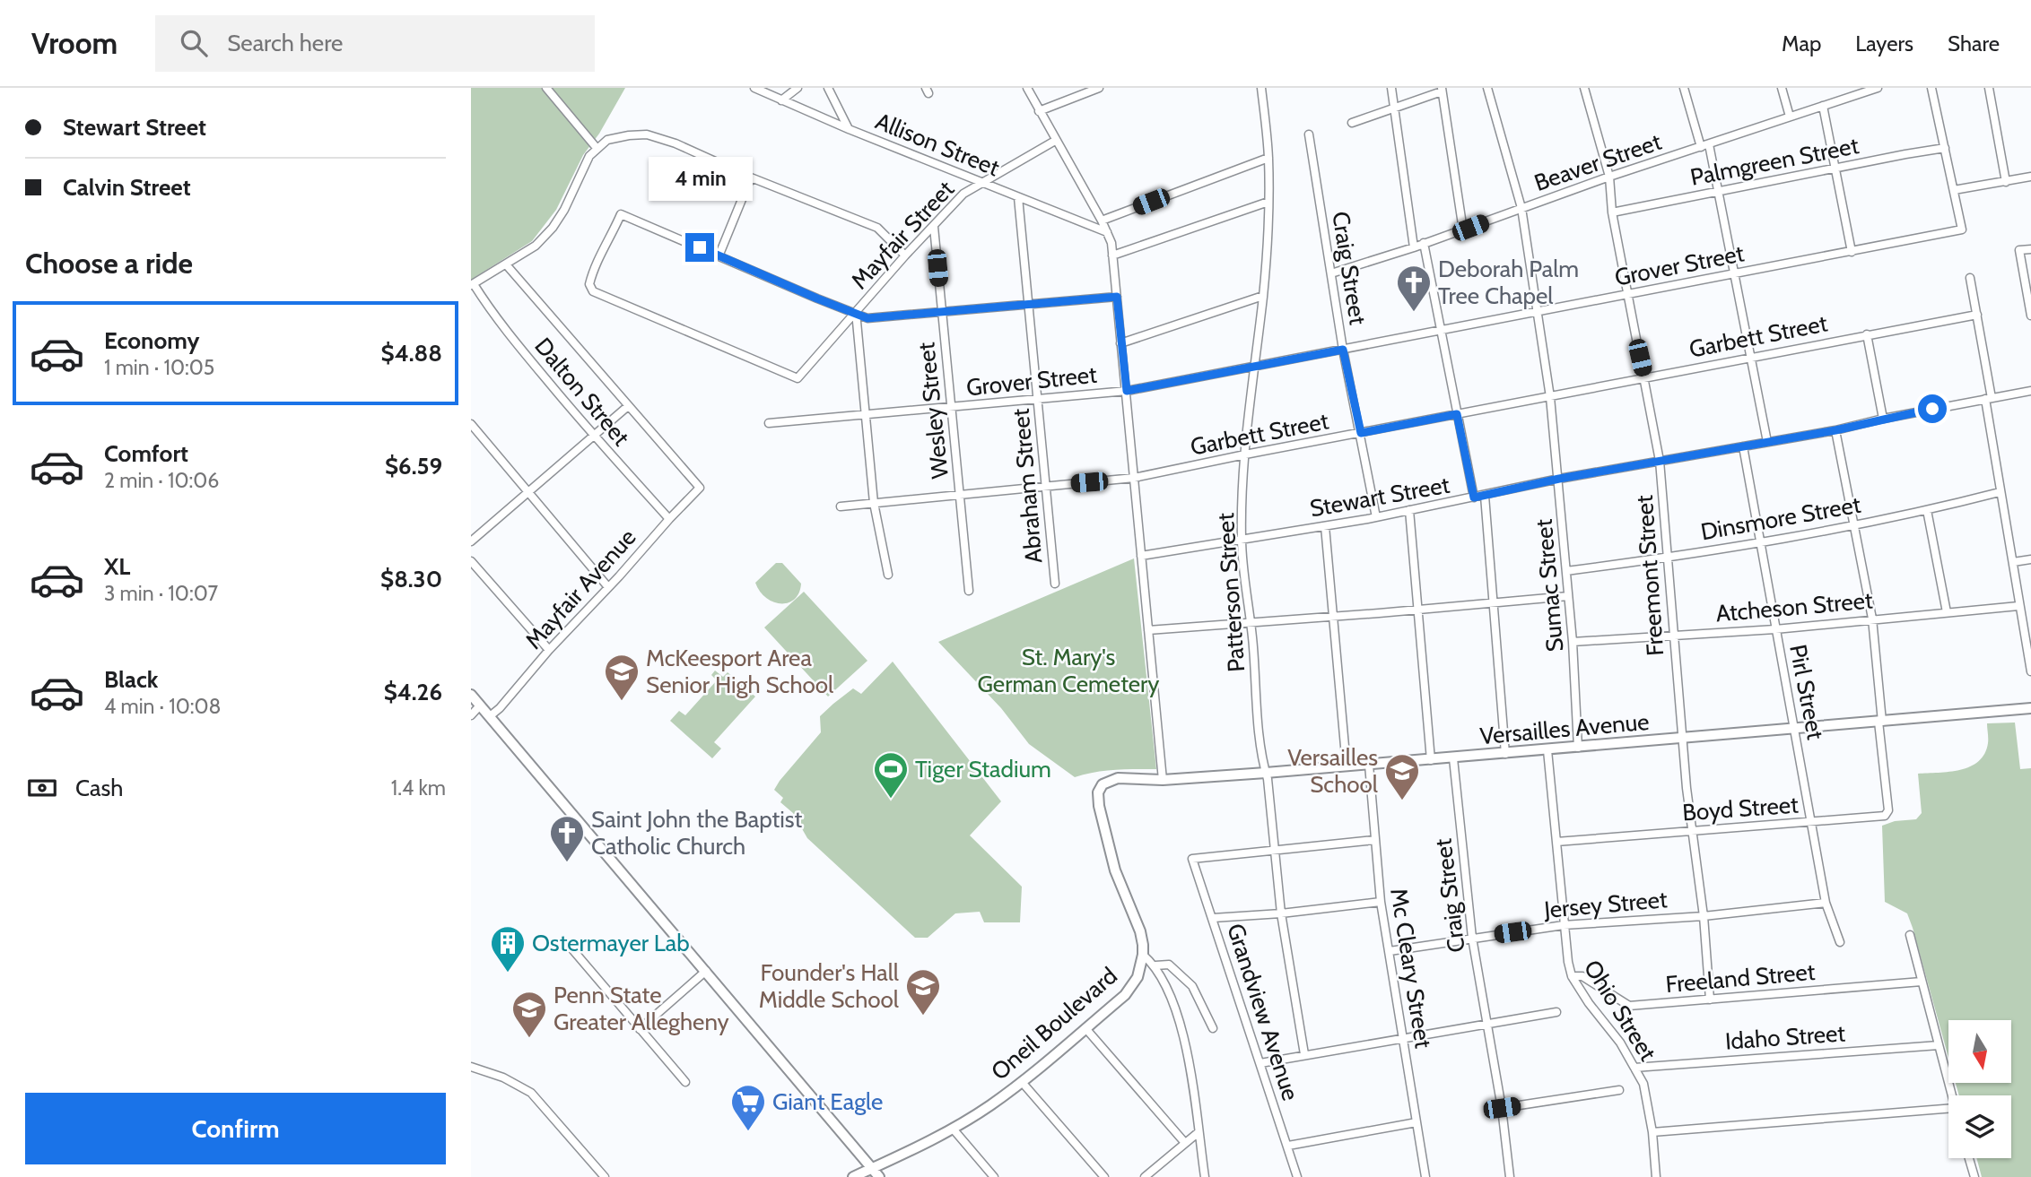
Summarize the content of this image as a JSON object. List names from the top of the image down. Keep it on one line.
{"streets":{"street":["Allison Street","Palmgreen Street","Beaver Street","Mayfair Street","Grover Street","Craig Street","Garbett Street","Dalton Street","Wesley Street","Abraham Street","Stewart Street","Dinsmore Street","Freemont Street","Sumac Street","Mayfair Avenue","Patterson Street","Atcheson Street","Pirl Street","Versailles Avenue","Boyd Street","Jersey Street","Mc Cleary Street","Freeland Street","Ohio Street","Grandview Avenue","Oneil Boulevard","Idaho Street"]},"crossings":[["Allison Street","Mayfair Street"],["Allison Street","Abraham Street"],["Palmgreen Street","Freemont Street"],["Beaver Street","Craig Street"],["Beaver Street","Freemont Street"],["Beaver Street","Sumac Street"],["Mayfair Street","Wesley Street"],["Grover Street","Craig Street"],["Grover Street","Wesley Street"],["Grover Street","Abraham Street"],["Grover Street","Freemont Street"],["Grover Street","Sumac Street"],["Grover Street","Patterson Street"],["Craig Street","Garbett Street"],["Craig Street","Stewart Street"],["Craig Street","Versailles Avenue"],["Craig Street","Jersey Street"],["Garbett Street","Wesley Street"],["Garbett Street","Abraham Street"],["Garbett Street","Freemont Street"],["Garbett Street","Sumac Street"],["Garbett Street","Patterson Street"],["Dalton Street","Mayfair Avenue"],["Stewart Street","Freemont Street"],["Stewart Street","Sumac Street"],["Stewart Street","Patterson Street"],["Stewart Street","Pirl Street"],["Dinsmore Street","Freemont Street"],["Dinsmore Street","Sumac Street"],["Dinsmore Street","Pirl Street"],["Freemont Street","Atcheson Street"],["Freemont Street","Versailles Avenue"],["Freemont Street","Boyd Street"],["Freemont Street","Jersey Street"],["Freemont Street","Freeland Street"],["Sumac Street","Atcheson Street"],["Sumac Street","Versailles Avenue"],["Patterson Street","Versailles Avenue"],["Patterson Street","Grandview Avenue"],["Atcheson Street","Pirl Street"],["Pirl Street","Versailles Avenue"],["Pirl Street","Boyd Street"],["Pirl Street","Jersey Street"],["Versailles Avenue","Boyd Street"],["Versailles Avenue","Mc Cleary Street"],["Versailles Avenue","Ohio Street"],["Versailles Avenue","Oneil Boulevard"],["Boyd Street","Ohio Street"],["Jersey Street","Mc Cleary Street"],["Jersey Street","Ohio Street"],["Freeland Street","Ohio Street"],["Ohio Street","Idaho Street"]],"parks":["St. Mary's German Cemetery"],"places":{"church":["Deborah Palm Tree Chapel","Saint John the Baptist Catholic Church"],"school or university":["McKeesport Area Senior High School","Versailles School","Founder's Hall Middle School","Penn State Greater Allegheny"],"sports":["Tiger Stadium"],"building":["Ostermayer Lab"],"supermarket":["Giant Eagle"]},"north":"bottom","page":{"header":"Vroom","search":"Search here","nav":["Map","Layers","Share"],"banner":["Stewart Street","Calvin Street"],"bubble":"4 min","heading":"Choose a ride","list":[{"name":"Economy","note":"1 min · 10:05","value":"$4.88"},{"name":"Comfort","note":"2 min · 10:06","value":"$6.59"},{"name":"XL","note":"3 min · 10:07","value":"$8.30"},{"name":"Black","note":"4 min · 10:08","value":"$4.26"}],"pay":["Cash","1.4 km"],"buttons":"Confirm"}}
